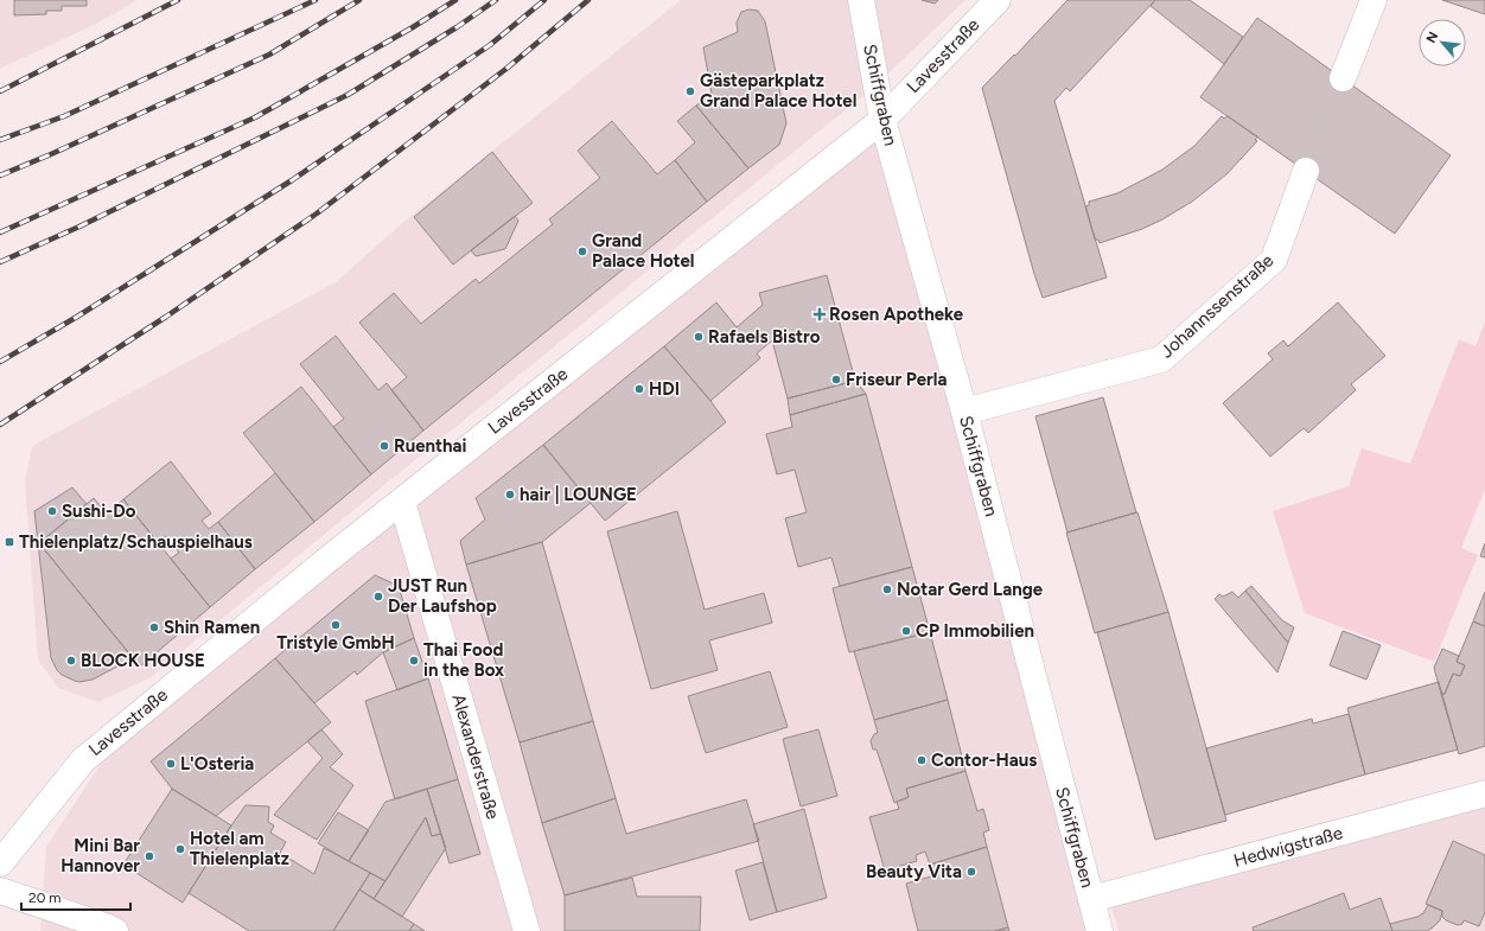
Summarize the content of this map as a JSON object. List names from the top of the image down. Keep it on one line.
{"streets":{"street":["Lavesstraße","Schiffgraben","Johannssenstraße","Alexanderstraße","Hedwigstraße"]},"crossings":[["Lavesstraße","Schiffgraben"],["Lavesstraße","Alexanderstraße"],["Schiffgraben","Johannssenstraße"],["Schiffgraben","Hedwigstraße"]],"places":{"other":["Gästeparkplatz Grand Palace Hotel","Grand Palace Hotel","Rafaels Bistro","Friseur Perla","HDI","Ruenthai","hair | LOUNGE","Sushi-Do","Notar Gerd Lange","JUST Run Der Laufshop","Tristyle GmbH","Shin Ramen","CP Immobilien","BLOCK HOUSE","Thai Food in the Box","Contor-Haus","L'Osteria","Hotel am Thielenplatz","Mini Bar Hannover","Beauty Vita"],"health":["Rosen Apotheke"],"transit":["Thielenplatz/Schauspielhaus"]},"scale_bar":"20 m","north":"top left"}
